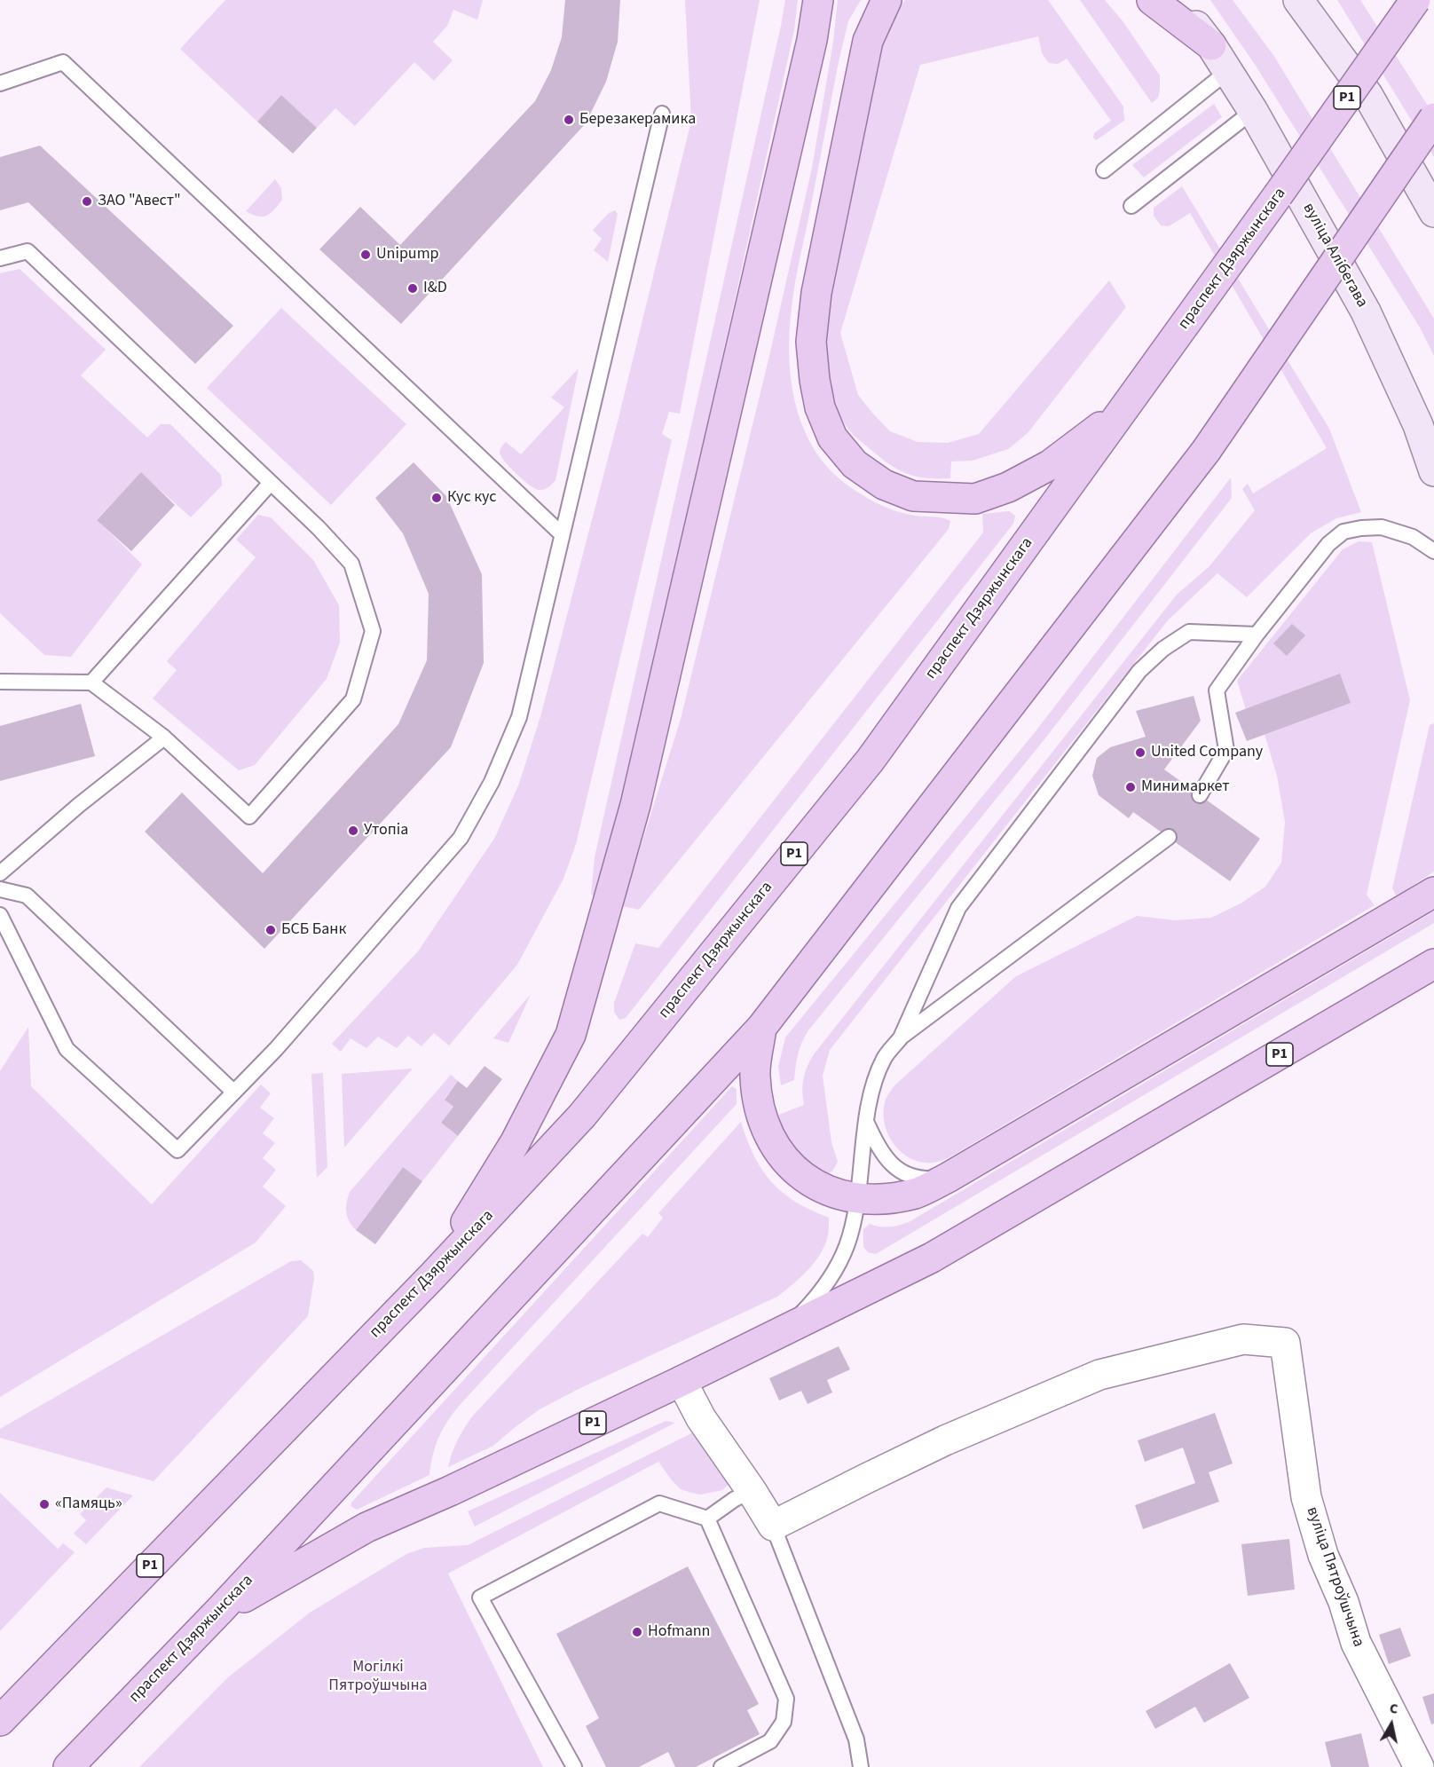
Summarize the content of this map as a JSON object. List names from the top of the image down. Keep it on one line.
{"streets":{"main road":["Р1","вуліца Алібегава","праспект Дзяржынскага"],"street":["вуліца Пятроўшчына"]},"crossings":[["Р1","праспект Дзяржынскага"]],"parks":["Могілкі Пятроўшчына"],"places":["Березакерамика","ЗАО \"Авест\"","Unipump","I&D","Кус кус","United Company","Минимаркет","Утопiа","БСБ Банк","«Памяць»","Hofmann"],"north":"top"}
